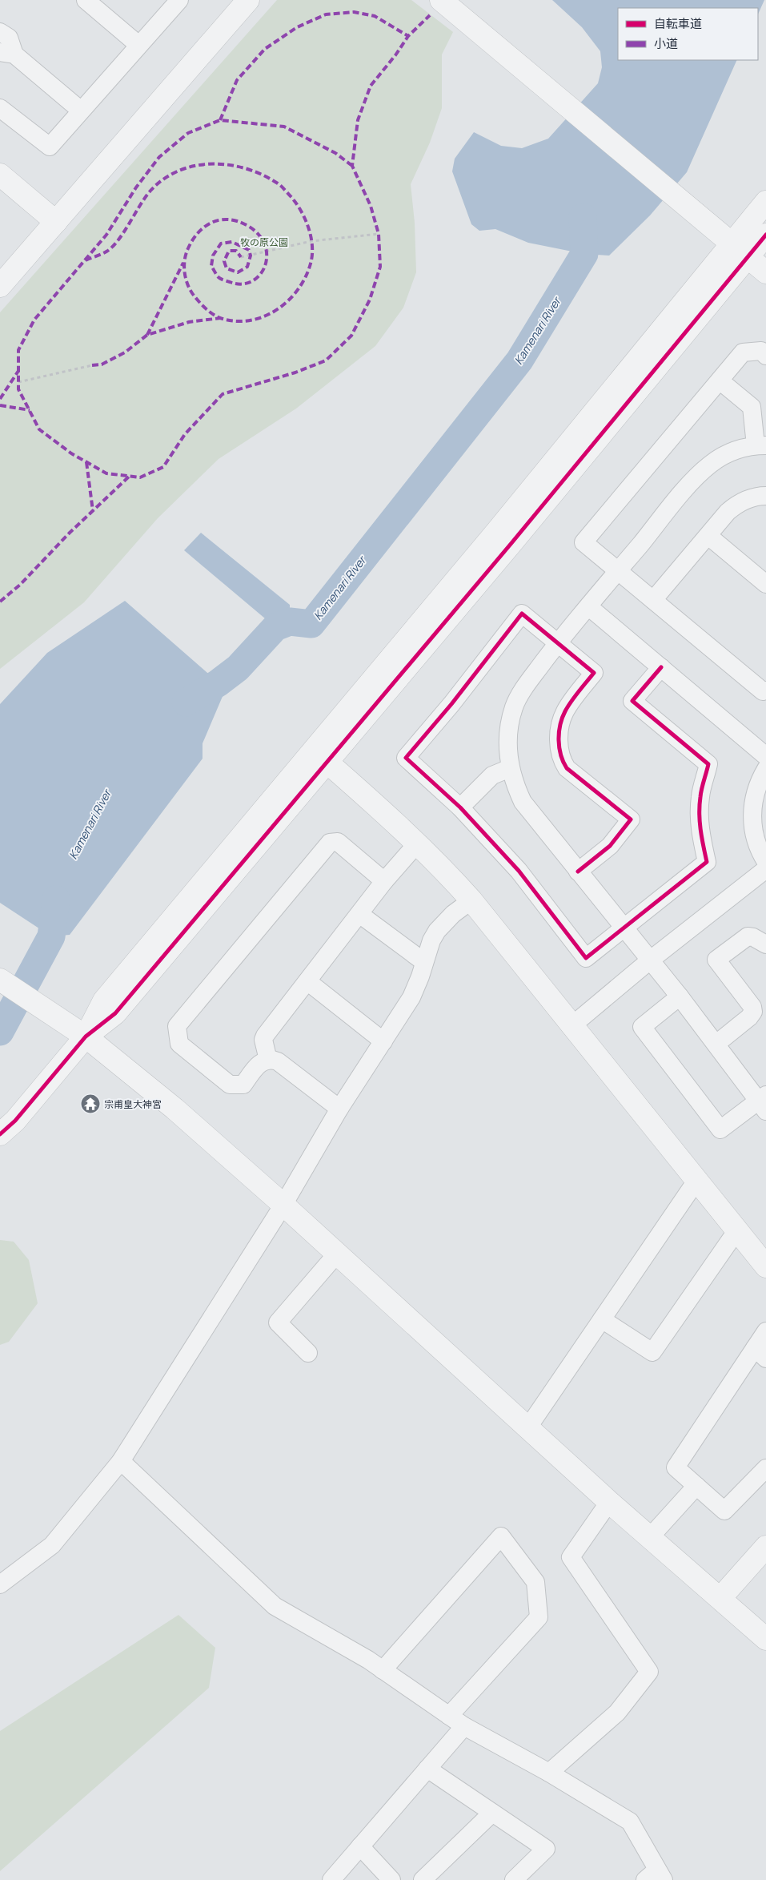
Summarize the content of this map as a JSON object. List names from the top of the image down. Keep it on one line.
{"water":["Kamenari River"],"parks":["牧の原公園"],"places":{"temple":["宗甫皇大神宮"]},"legend":["自転車道","小道"]}
